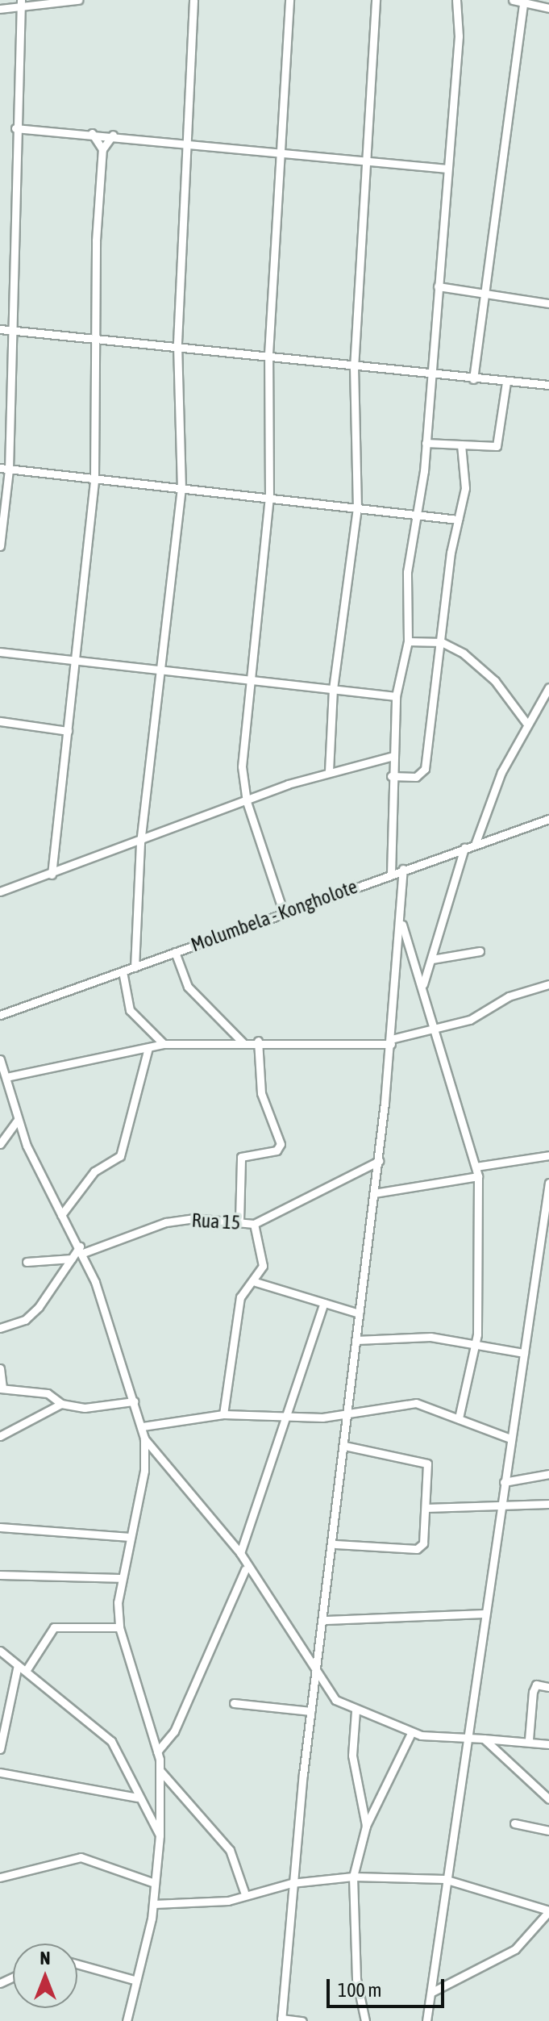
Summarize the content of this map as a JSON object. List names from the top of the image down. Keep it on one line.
{"streets":{"street":["Molumbela - Kongholote","Rua 15"]},"scale_bar":"100 m","north":"top"}
